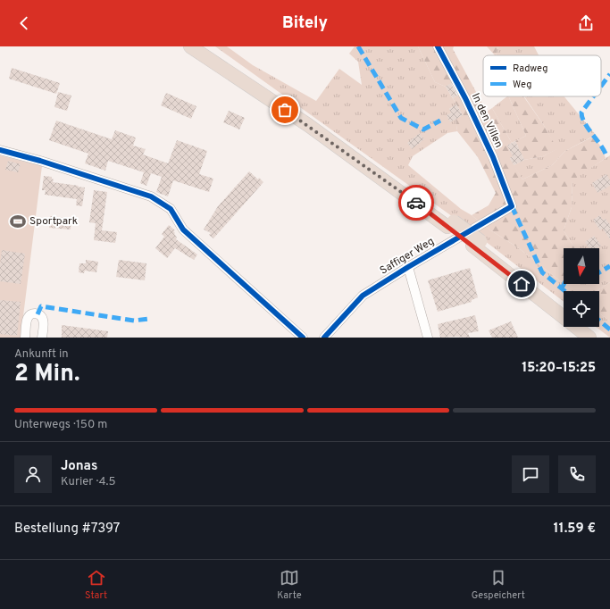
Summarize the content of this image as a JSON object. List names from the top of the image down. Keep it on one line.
{"streets":{"street":["In den Villen","Saffiger Weg"]},"crossings":[["In den Villen","Saffiger Weg"]],"places":{"sports":["Sportpark"]},"legend":["Radweg","Weg"],"north":"bottom","page":{"header":"Bitely","heading":["2 Min.","Ankunft in","15:20–15:25"],"panel":["Jonas","Kurier · 4.5","Bestellung #7397","11.59 €"],"bar":"Unterwegs · 150 m","tabs":["Start","Karte","Gespeichert"]}}
